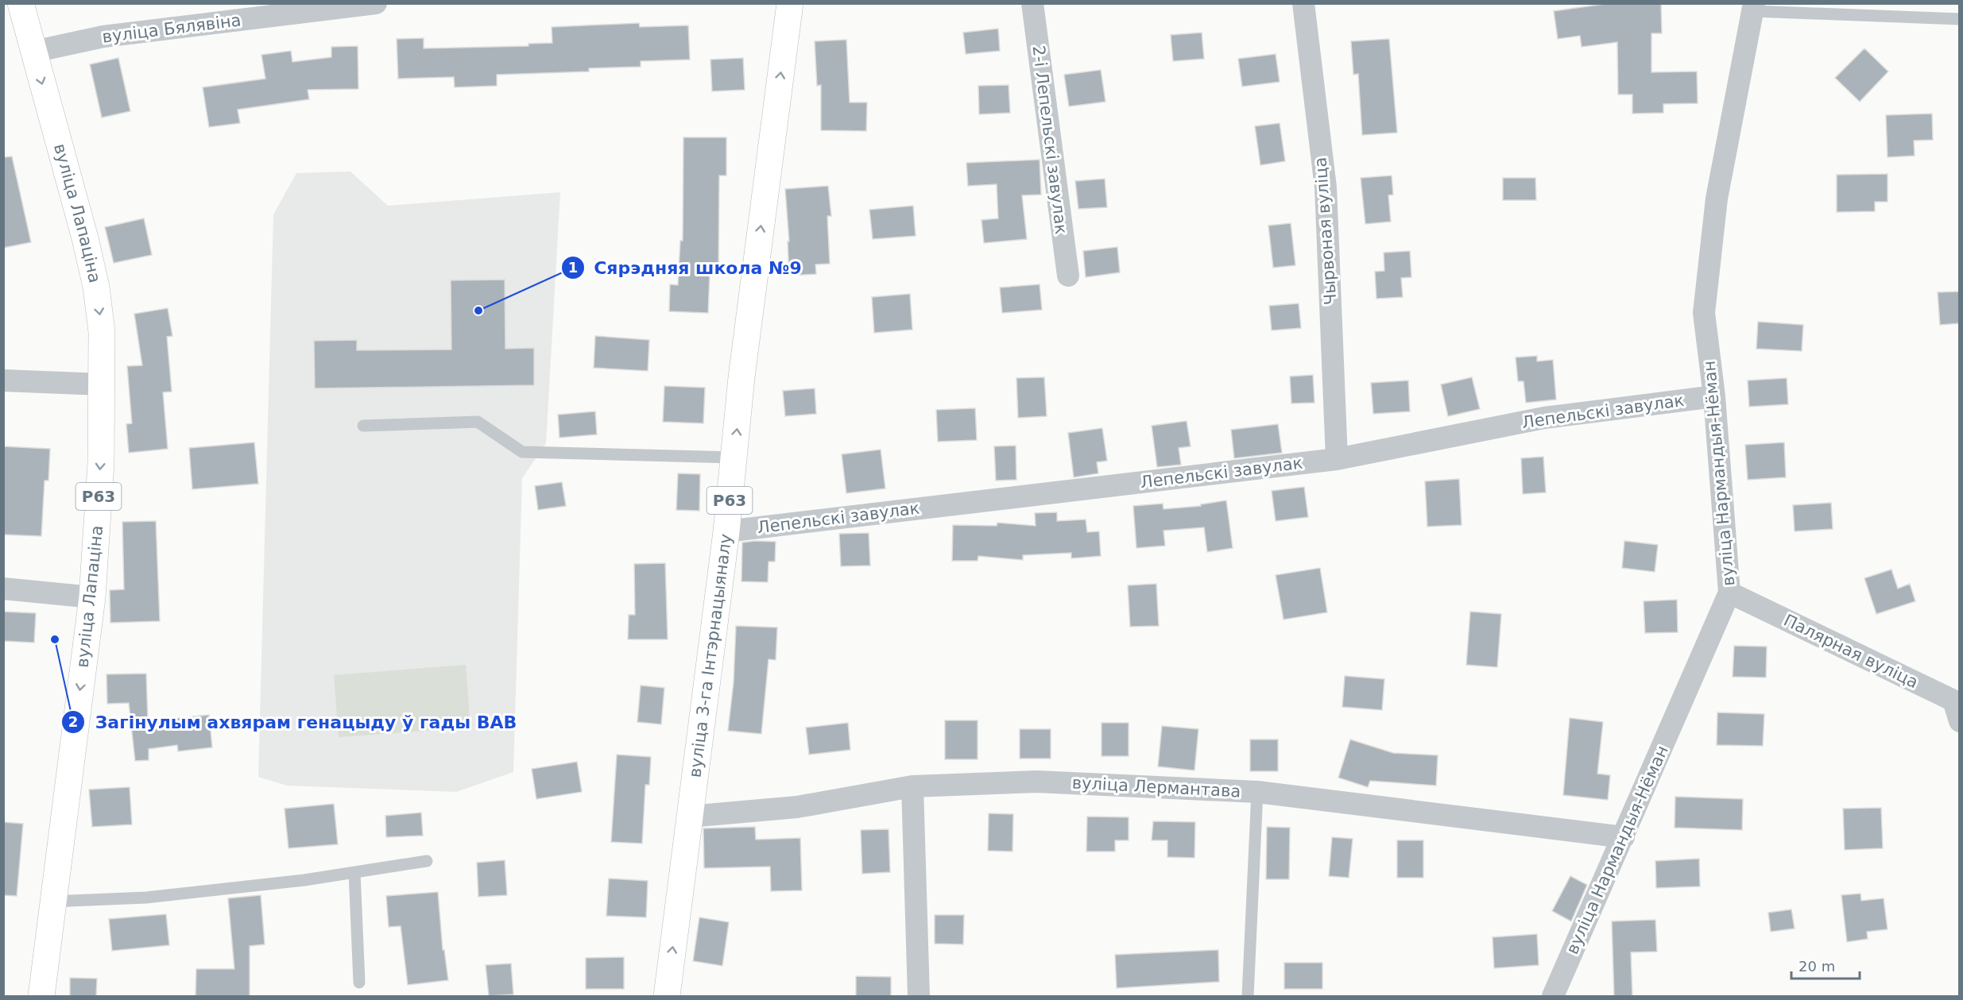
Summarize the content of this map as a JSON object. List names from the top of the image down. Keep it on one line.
{"streets":{"main road":["вуліца Лапаціна","Р63","вуліца 3-га Інтэрнацыяналу"],"street":["вуліца Бялявіна","2-і Лепельскі завулак","Чырвоная вуліца","Лепельскі завулак","вуліца Нармандыя-Нёман","Палярная вуліца","вуліца Лермантава"]},"crossings":[["вуліца Бялявіна","вуліца Лапаціна"],["Чырвоная вуліца","Лепельскі завулак"],["Лепельскі завулак","вуліца Нармандыя-Нёман"],["Лепельскі завулак","вуліца 3-га Інтэрнацыяналу"],["вуліца Нармандыя-Нёман","Палярная вуліца"],["вуліца Нармандыя-Нёман","вуліца Лермантава"],["вуліца 3-га Інтэрнацыяналу","вуліца Лермантава"]],"one_way":["вуліца Лапаціна","вуліца 3-га Інтэрнацыяналу"],"places":["Сярэдняя школа №9","Загінулым ахвярам генацыду ў гады ВАВ"],"scale_bar":"20 m"}
